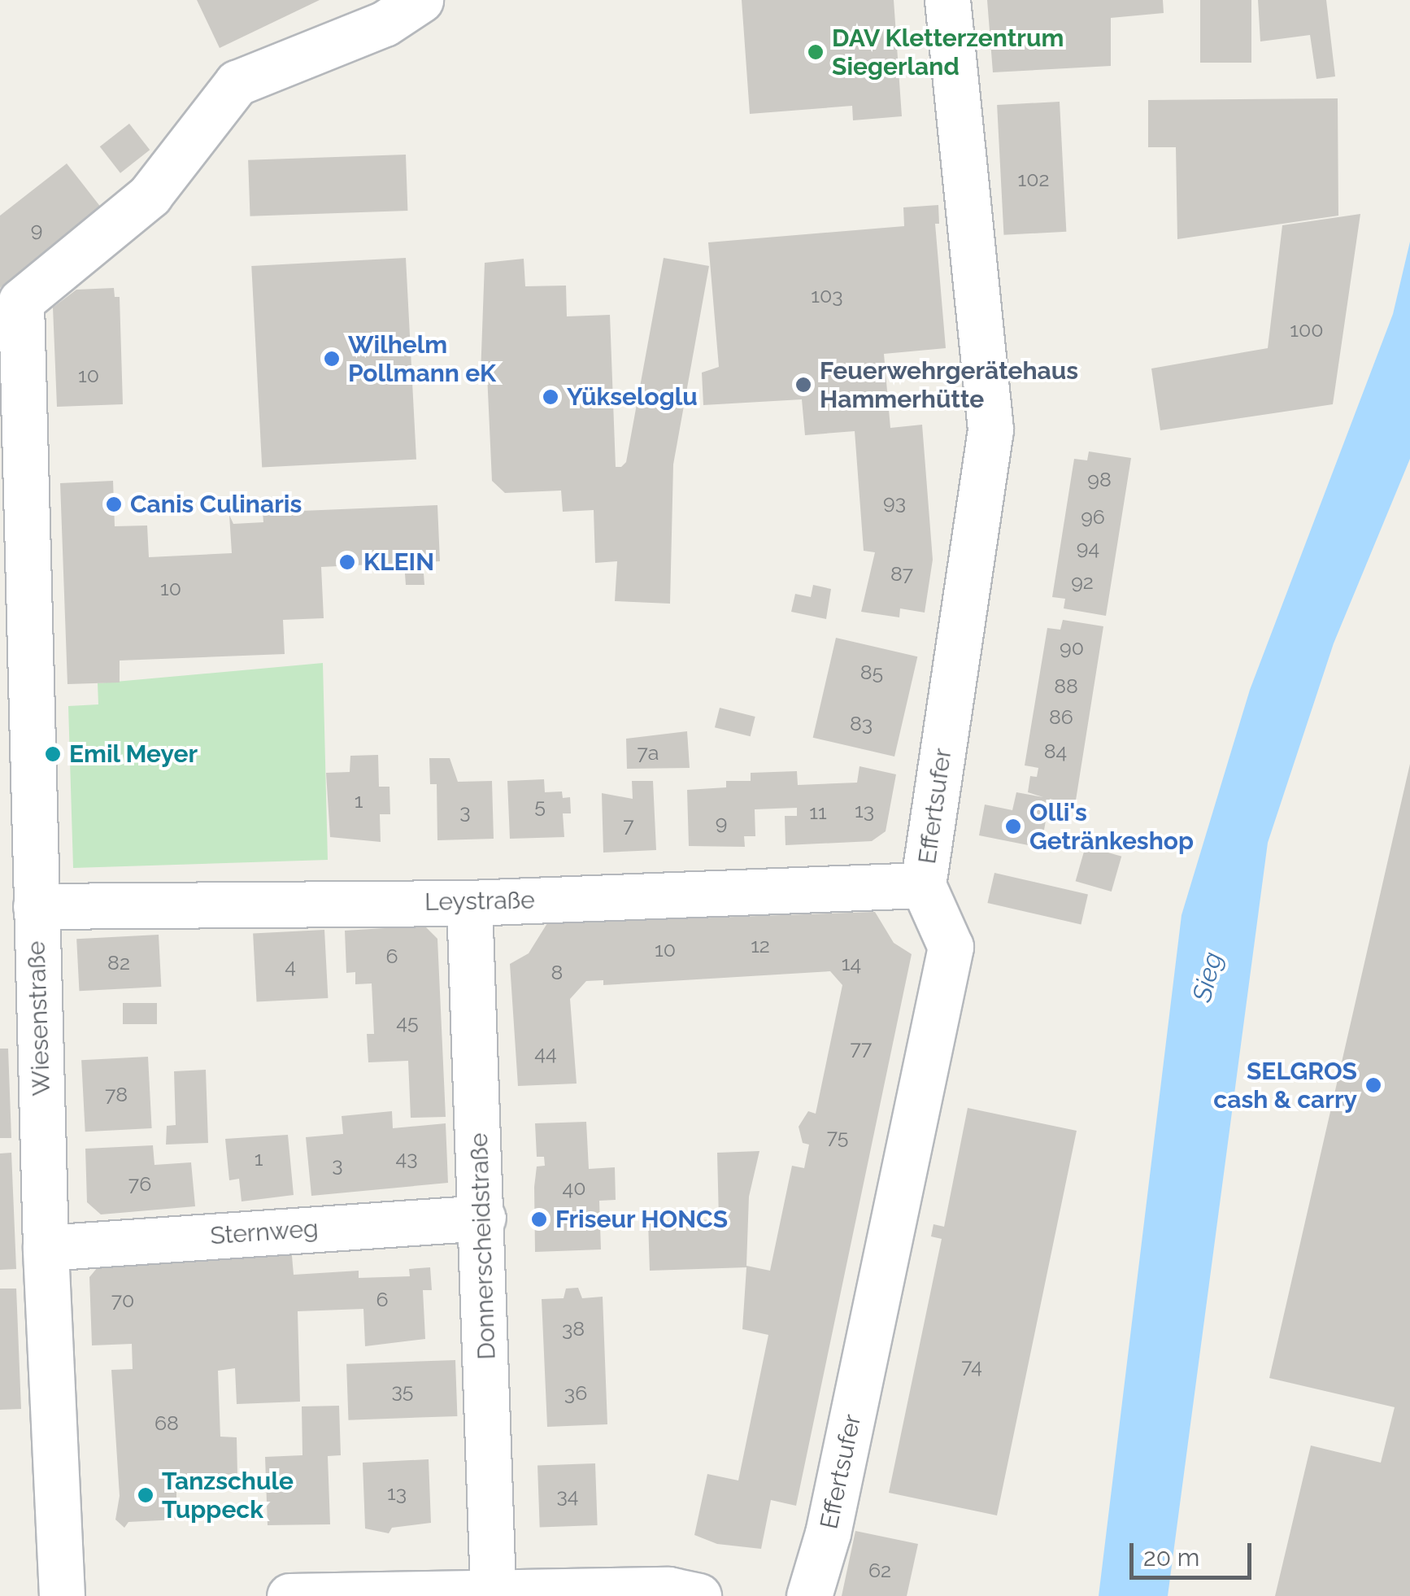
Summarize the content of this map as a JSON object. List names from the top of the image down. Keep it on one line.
{"streets":{"street":["Effertsufer","Leystraße","Wiesenstraße","Sternweg","Donnerscheidstraße"]},"crossings":[["Effertsufer","Leystraße"],["Leystraße","Wiesenstraße"],["Leystraße","Donnerscheidstraße"],["Wiesenstraße","Sternweg"],["Sternweg","Donnerscheidstraße"]],"water":["Sieg"],"places":["DAV Kletterzentrum Siegerland","Wilhelm Pollmann eK","Feuerwehrgerätehaus Hammerhütte","Yükseloglu","Canis Culinaris","KLEIN","Emil Meyer","Olli's Getränkeshop","SELGROS cash & carry","Friseur HONCS","Tanzschule Tuppeck"],"house_numbers":["102","9","103","100","10","98","93","96","94","87","92","10","90","85","88","86","83","84","7a","1","5","13","3","11","9","7","12","10","6","82","14","4","8","45","77","44","78","75","43","1","3","76","40","6","70","38","74","35","36","68","13","34","62"],"scale_bar":"20 m"}
